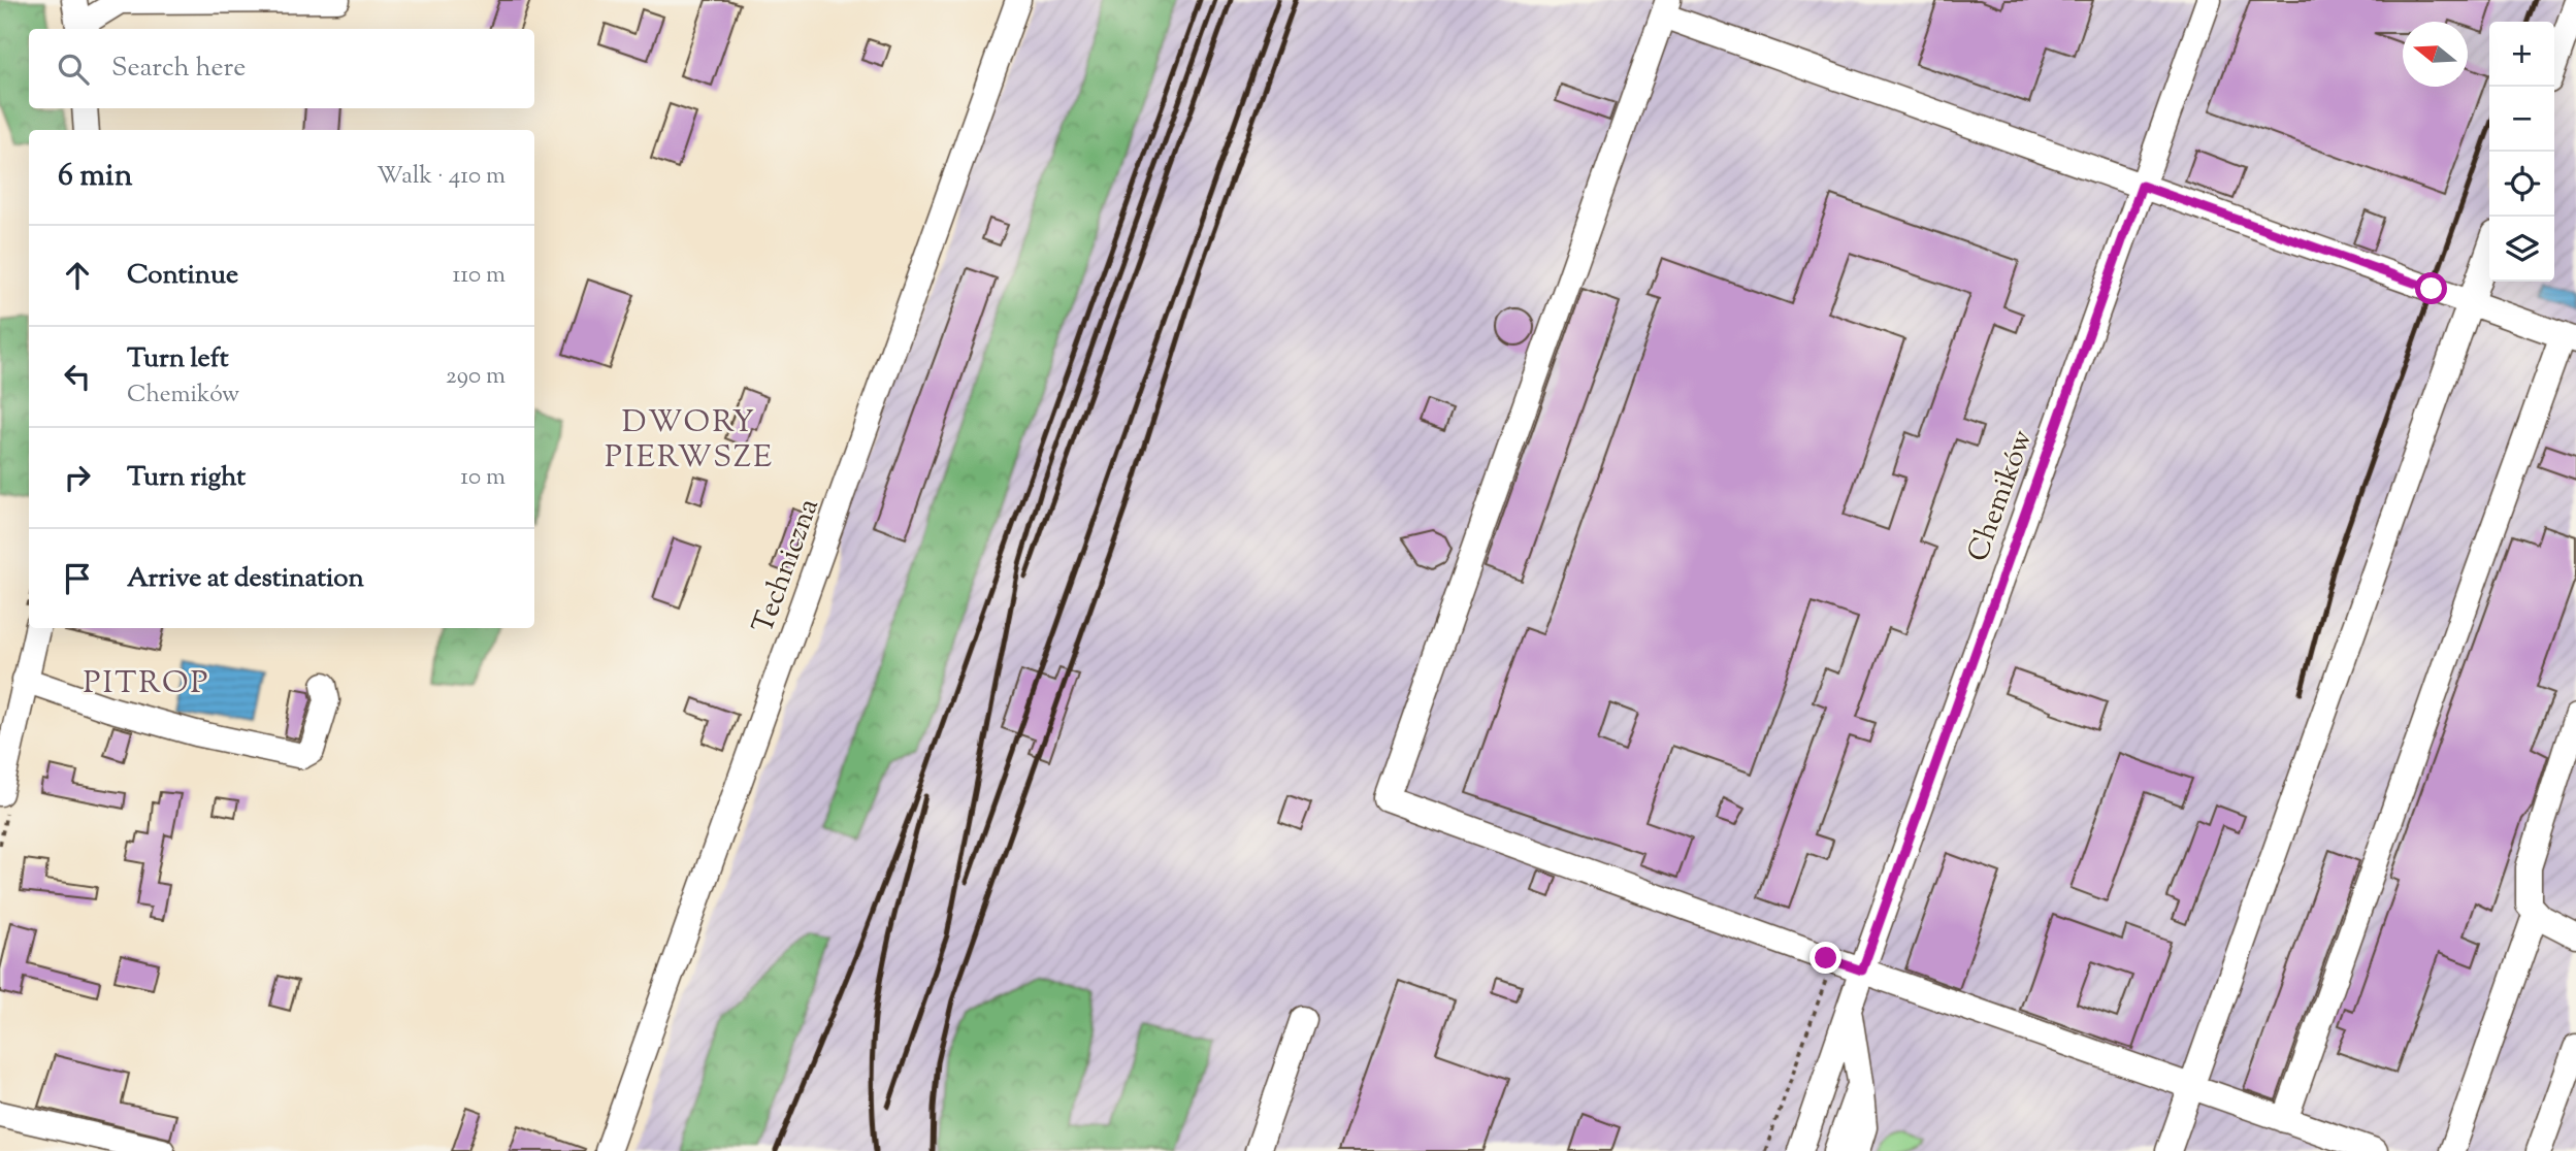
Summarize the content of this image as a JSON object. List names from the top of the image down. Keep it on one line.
{"streets":{"street":["Chemików","Techniczna"]},"districts":["DWORY PIERWSZE","PITROP"],"north":"left","page":{"map_buttons":["+","−"],"search":"Search here","heading":["6 min","Walk · 410 m"],"list":[["Continue","110 m"],["Turn left","Chemików","290 m"],["Turn right","10 m"],"Arrive at destination"]}}
